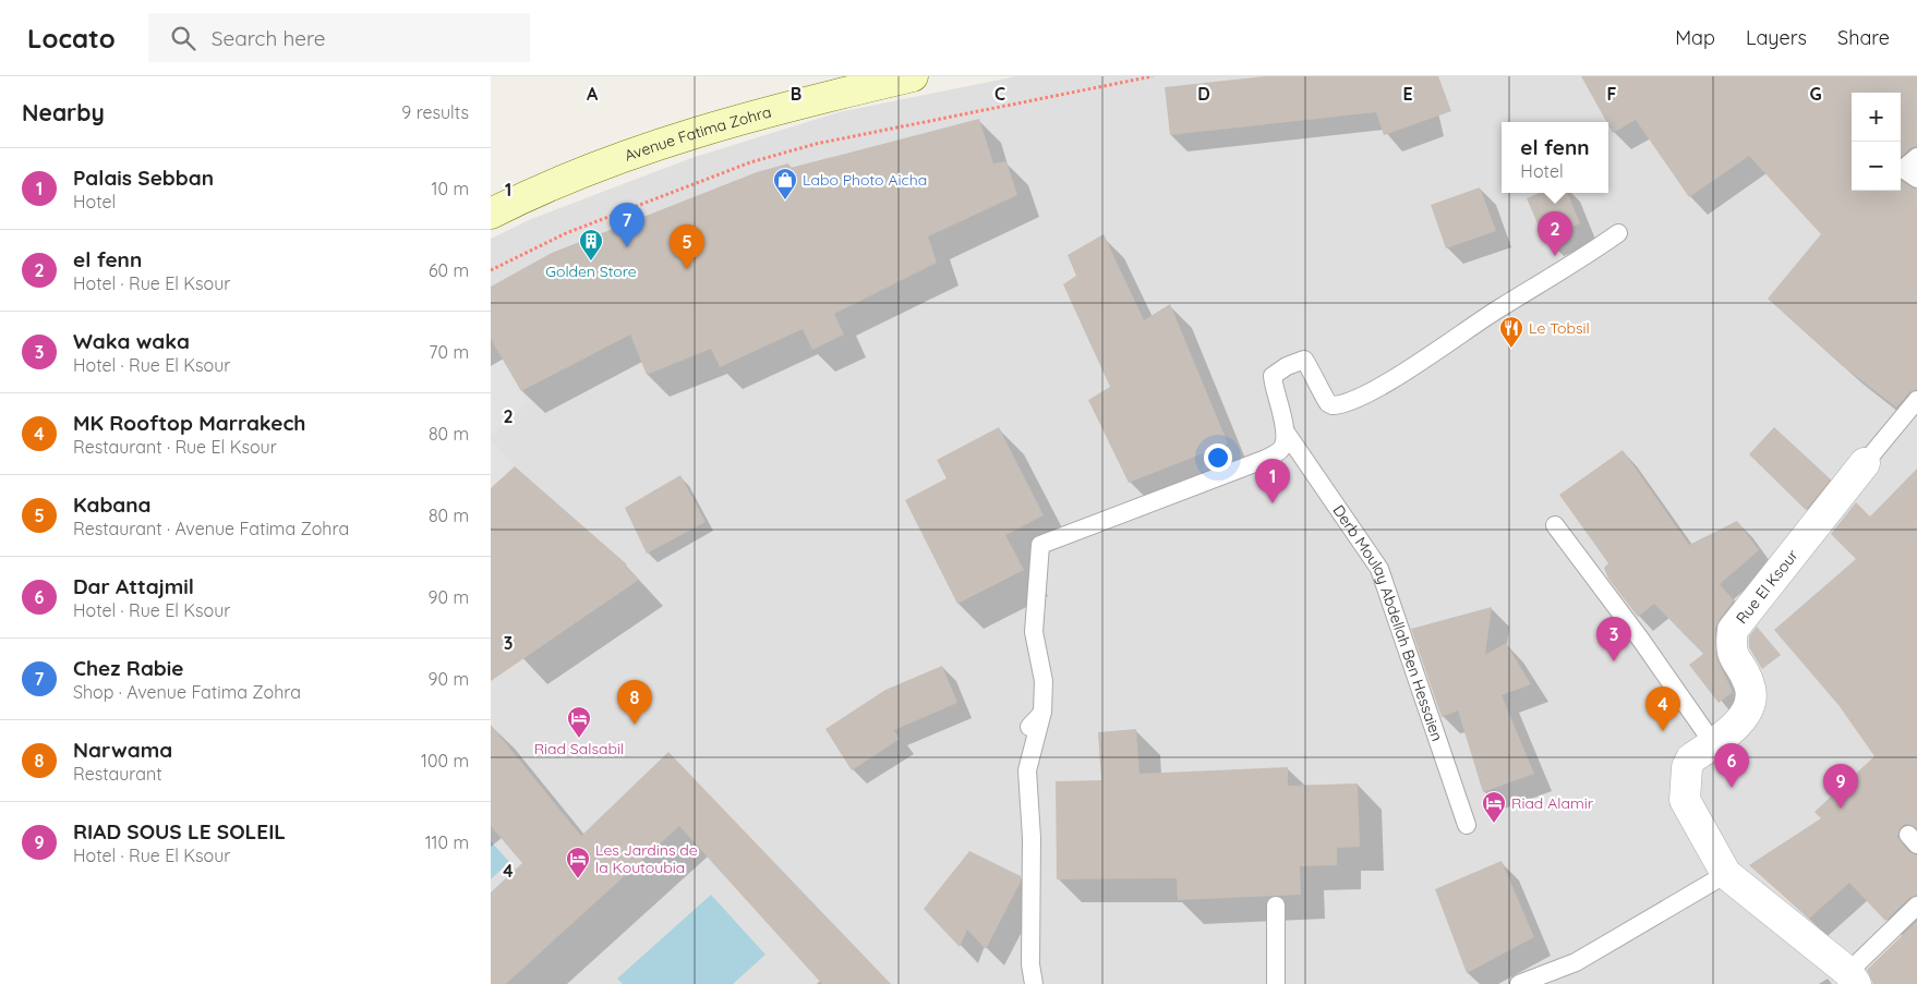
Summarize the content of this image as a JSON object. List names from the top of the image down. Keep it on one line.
{"streets":{"street":["Avenue Fatima Zohra","Rue El Ksour"],"lane":["Derb Moulay Abdellah Ben Hessaien"]},"places":{"shop":["Labo Photo Aicha"],"building":["Golden Store"],"restaurant":["Le Tobsil"],"hotel":["Riad Salsabil","Riad Alamir","Les Jardins de la Koutoubia"]},"page":{"header":"Locato","search":"Search here","nav":["Map","Layers","Share"],"heading":["Nearby","9 results"],"map_buttons":["+","−"],"popup":["el fenn","Hotel"],"list":[{"mark":"1","name":"Palais Sebban","note":"Hotel","value":"10 m"},{"mark":"2","name":"el fenn","note":"Hotel · Rue El Ksour","value":"60 m"},{"mark":"3","name":"Waka waka","note":"Hotel · Rue El Ksour","value":"70 m"},{"mark":"4","name":"MK Rooftop Marrakech","note":"Restaurant · Rue El Ksour","value":"80 m"},{"mark":"5","name":"Kabana","note":"Restaurant · Avenue Fatima Zohra","value":"80 m"},{"mark":"6","name":"Dar Attajmil","note":"Hotel · Rue El Ksour","value":"90 m"},{"mark":"7","name":"Chez Rabie","note":"Shop · Avenue Fatima Zohra","value":"90 m"},{"mark":"8","name":"Narwama","note":"Restaurant","value":"100 m"},{"mark":"9","name":"RIAD SOUS LE SOLEIL","note":"Hotel · Rue El Ksour","value":"110 m"}],"pins":["7","2","5","1","3","8","4","6","9"]},"grid":{"columns":["A","B","C","D","E","F","G"],"rows":["1","2","3","4"]}}
